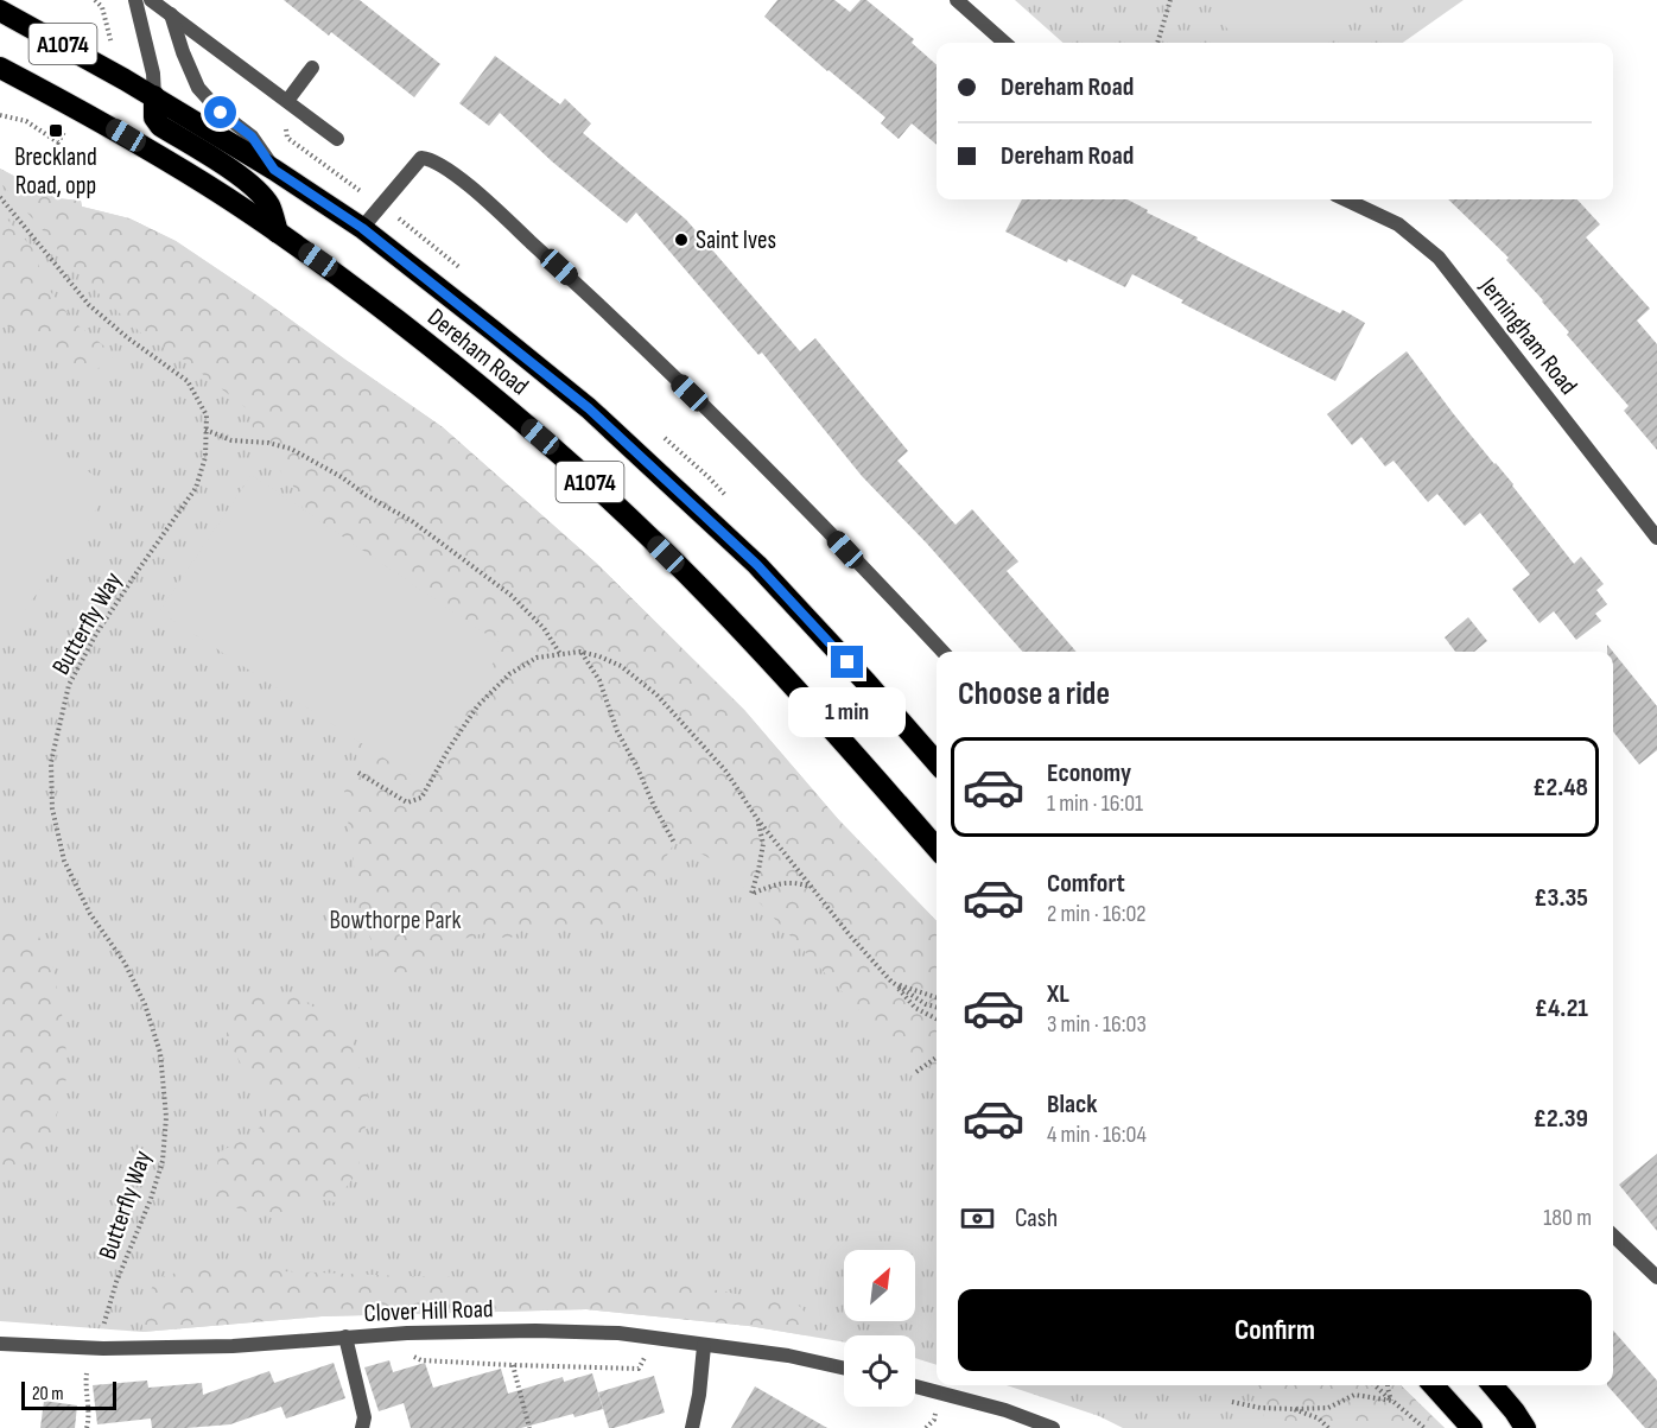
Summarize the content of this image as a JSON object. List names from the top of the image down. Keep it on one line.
{"streets":{"highway":["A1074","Dereham Road"],"street":["Jerningham Road","Clover Hill Road"],"path":["Butterfly Way"]},"crossings":[["Butterfly Way","Clover Hill Road"]],"parks":["Bowthorpe Park"],"places":{"transit":["Breckland Road, opp"],"other":["Saint Ives"]},"scale_bar":"20 m","north":"top right","page":{"banner":["Dereham Road","Dereham Road"],"heading":"Choose a ride","bubble":"1 min","list":[{"name":"Economy","note":"1 min · 16:01","value":"£2.48"},{"name":"Comfort","note":"2 min · 16:02","value":"£3.35"},{"name":"XL","note":"3 min · 16:03","value":"£4.21"},{"name":"Black","note":"4 min · 16:04","value":"£2.39"}],"pay":["Cash","180 m"],"buttons":"Confirm","scale":"20 m"}}
